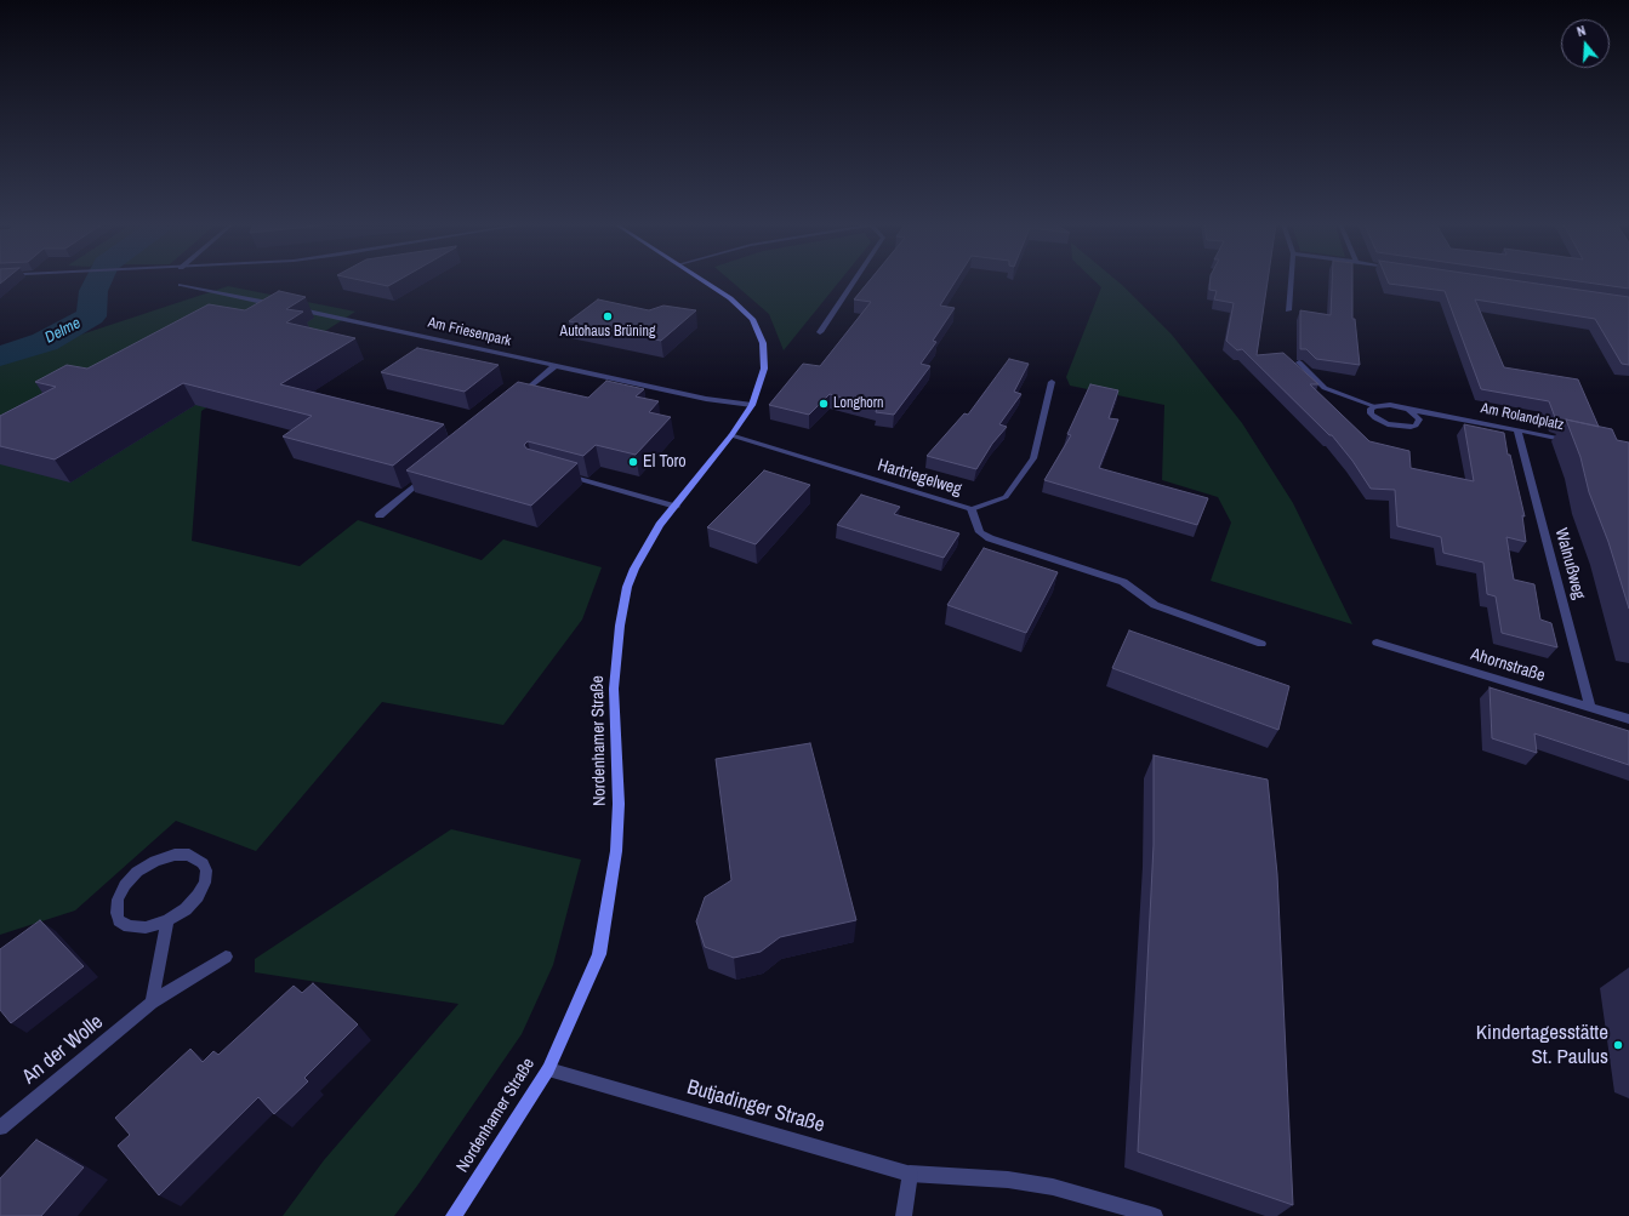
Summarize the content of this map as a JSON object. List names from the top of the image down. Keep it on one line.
{"streets":{"street":["Am Friesenpark","Am Rolandplatz","Hartriegelweg","Walnußweg","Ahornstraße","Nordenhamer Straße","An der Wolle","Butjadinger Straße"]},"crossings":[["Am Friesenpark","Nordenhamer Straße"],["Am Rolandplatz","Walnußweg"],["Hartriegelweg","Nordenhamer Straße"],["Walnußweg","Ahornstraße"],["Nordenhamer Straße","Butjadinger Straße"]],"water":["Delme"],"places":["Autohaus Brüning","Longhorn","El Toro","Kindertagesstätte St. Paulus"],"north":"top"}
